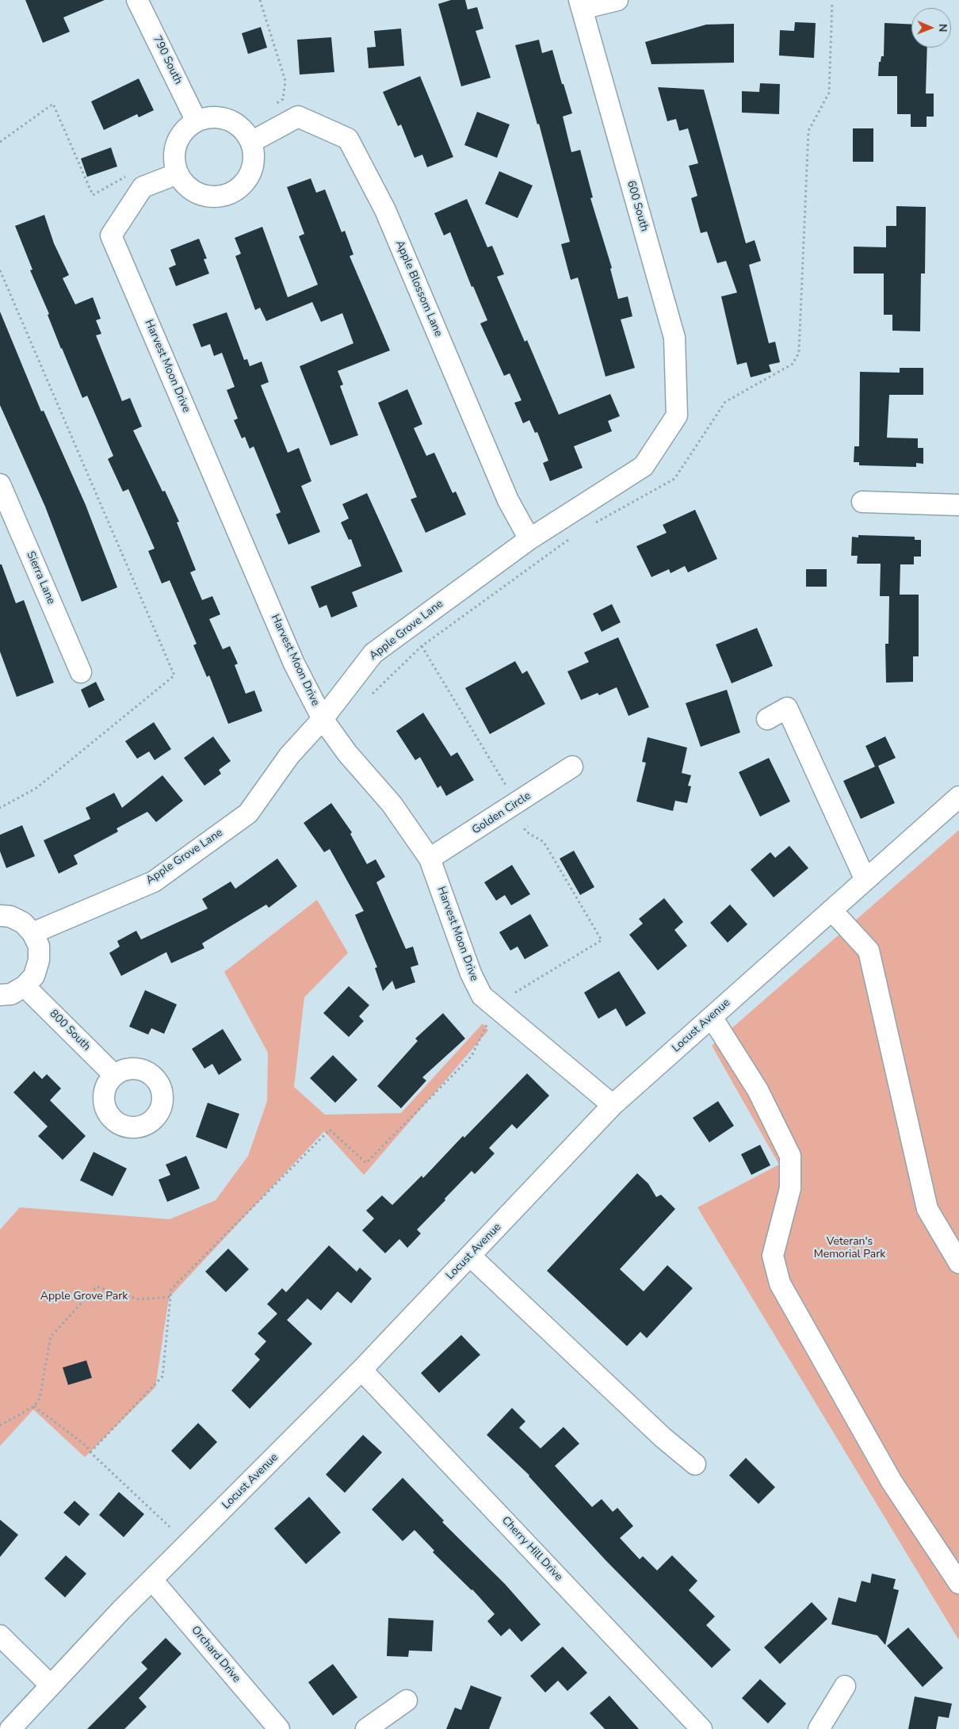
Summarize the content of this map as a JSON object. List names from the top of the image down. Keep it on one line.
{"streets":{"street":["790 South","600 South","Apple Blossom Lane","Harvest Moon Drive","Sierra Lane","Apple Grove Lane","Golden Circle","Locust Avenue","800 South","Cherry Hill Drive","Orchard Drive"]},"crossings":[["790 South","Apple Blossom Lane"],["790 South","Harvest Moon Drive"],["600 South","Apple Grove Lane"],["Apple Blossom Lane","Harvest Moon Drive"],["Apple Blossom Lane","Apple Grove Lane"],["Harvest Moon Drive","Apple Grove Lane"],["Harvest Moon Drive","Golden Circle"],["Harvest Moon Drive","Locust Avenue"],["Locust Avenue","Cherry Hill Drive"],["Locust Avenue","Orchard Drive"]],"parks":["Veteran's Memorial Park","Apple Grove Park"],"north":"right"}
